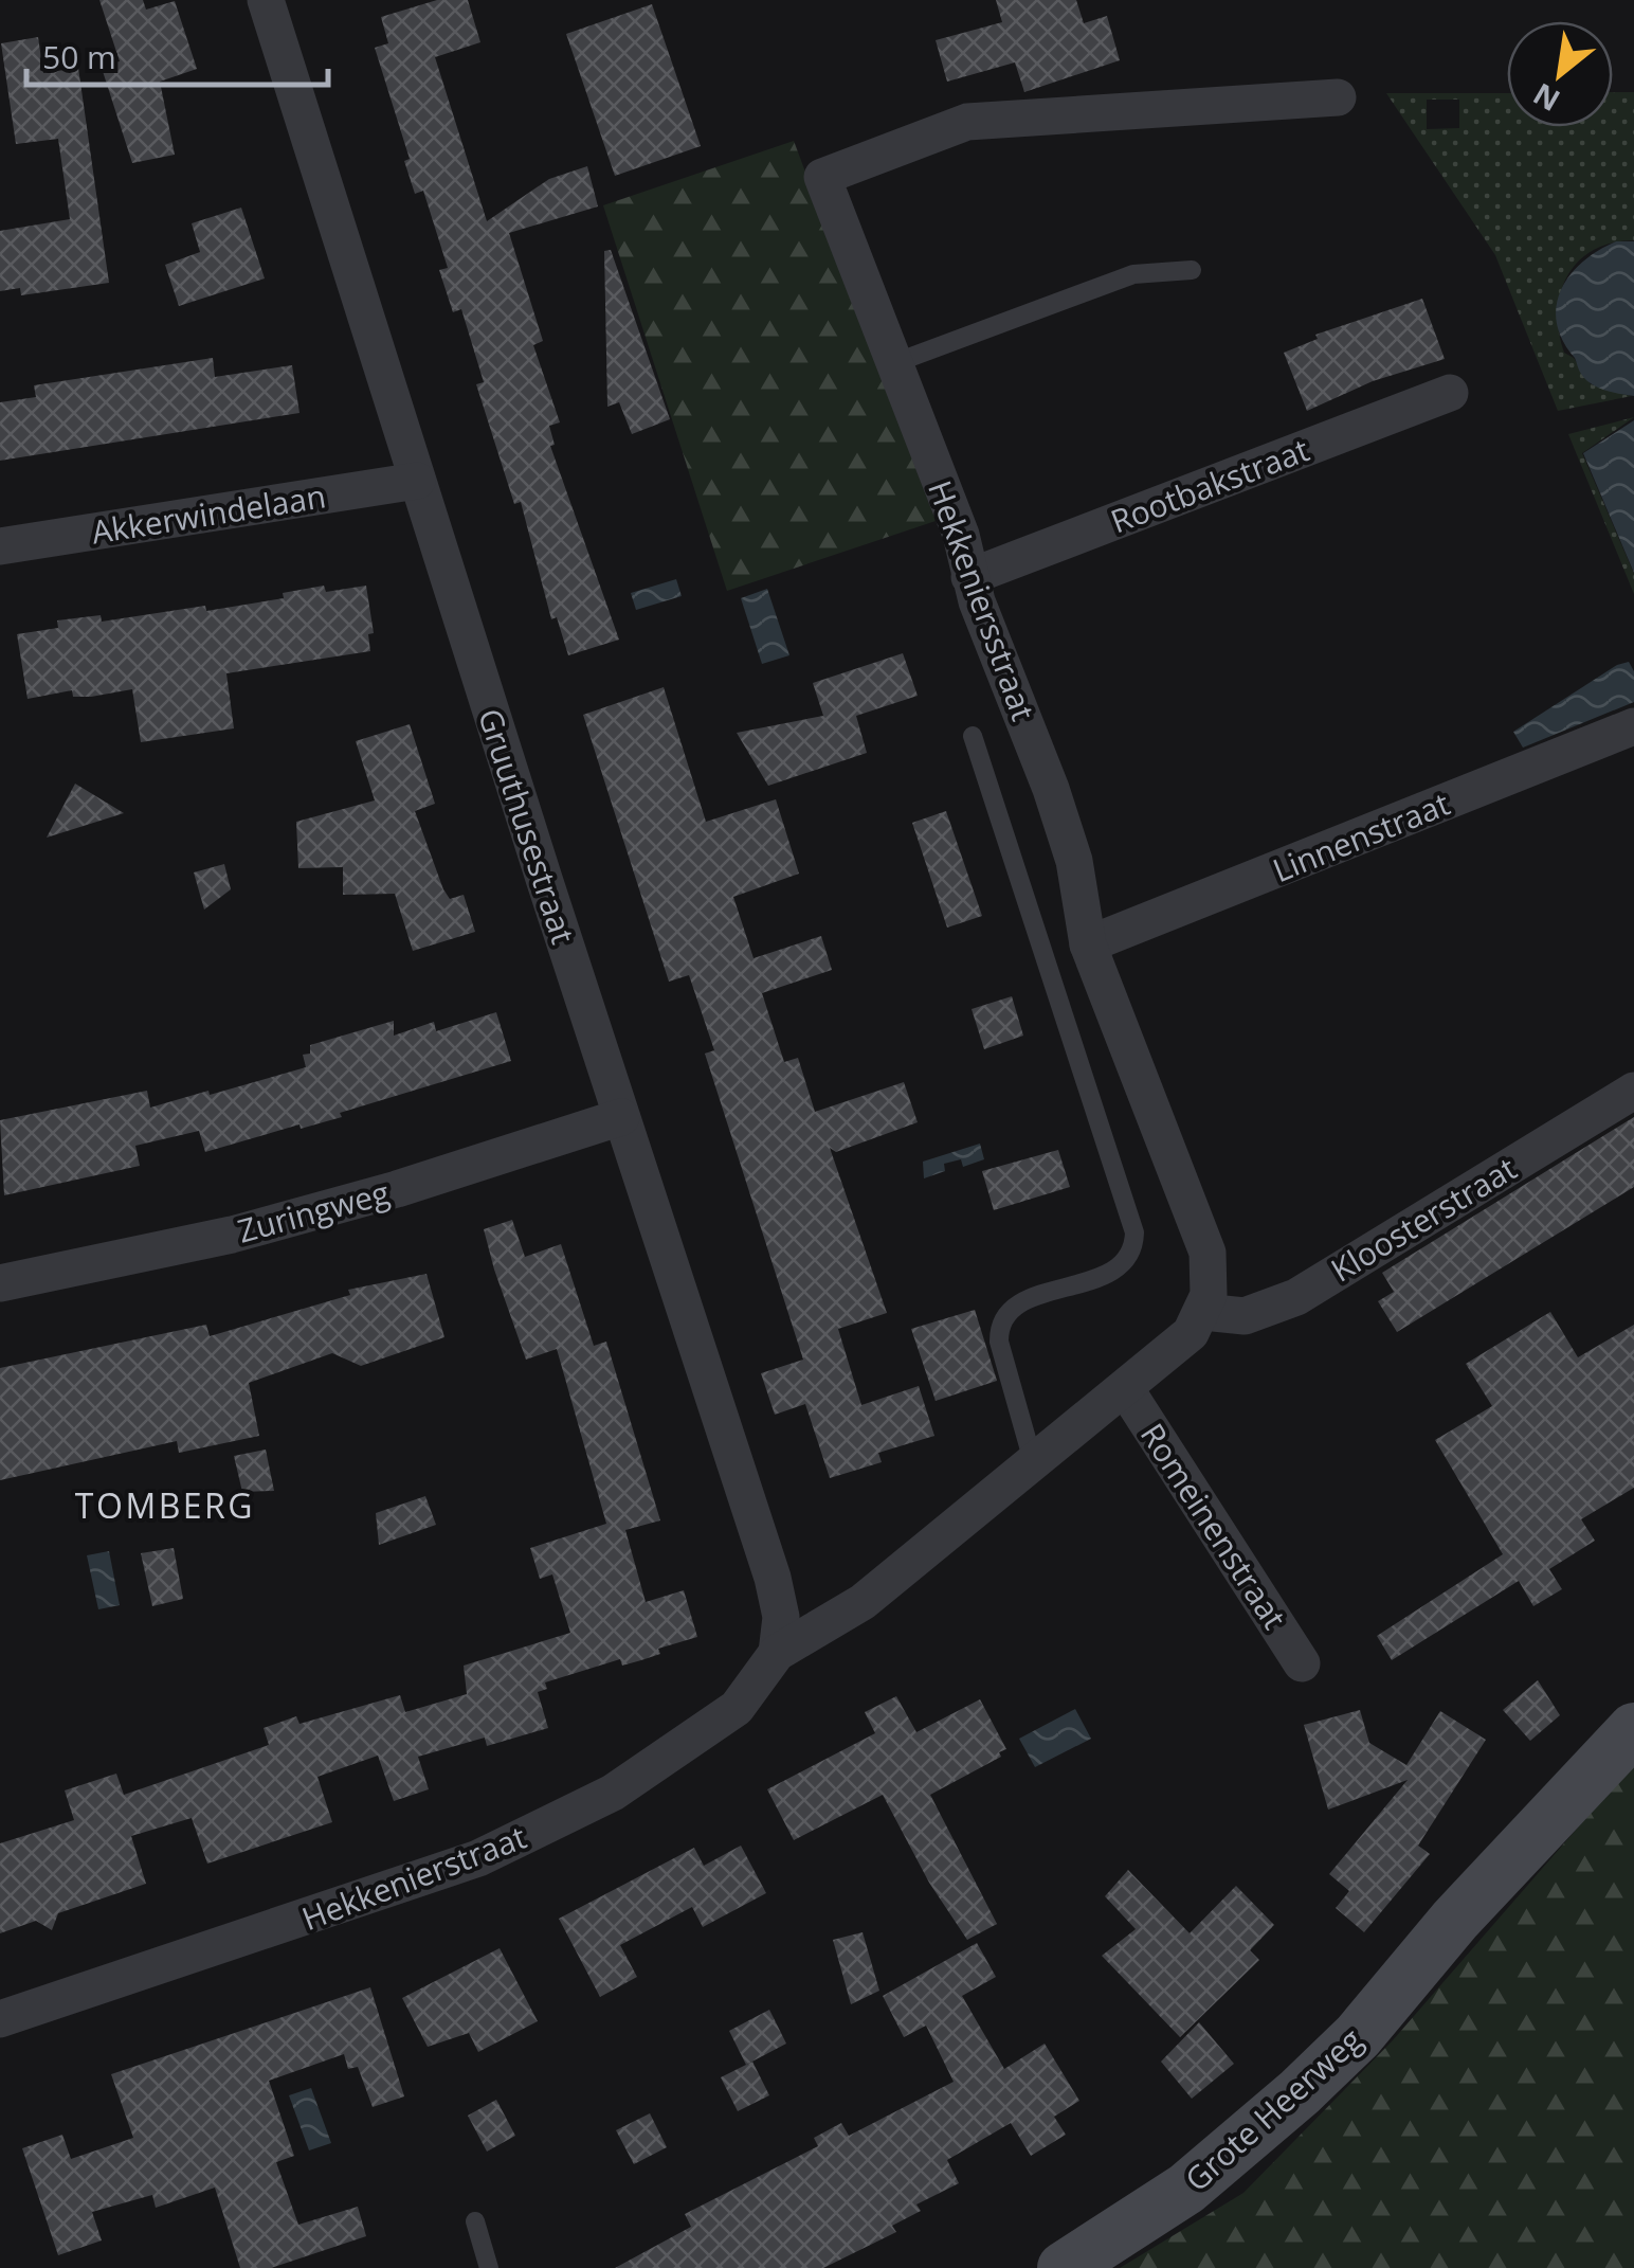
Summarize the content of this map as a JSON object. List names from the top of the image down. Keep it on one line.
{"streets":{"street":["Rootbakstraat","Akkerwindelaan","Hekkeniersstraat","Gruuthusestraat","Linnenstraat","Zuringweg","Kloosterstraat","Romeinenstraat","Hekkenierstraat","Grote Heerweg"]},"crossings":[["Rootbakstraat","Hekkeniersstraat"],["Akkerwindelaan","Gruuthusestraat"],["Hekkeniersstraat","Linnenstraat"],["Hekkeniersstraat","Kloosterstraat"],["Gruuthusestraat","Zuringweg"],["Gruuthusestraat","Hekkenierstraat"]],"districts":["TOMBERG"],"scale_bar":"50 m","north":"bottom left"}
